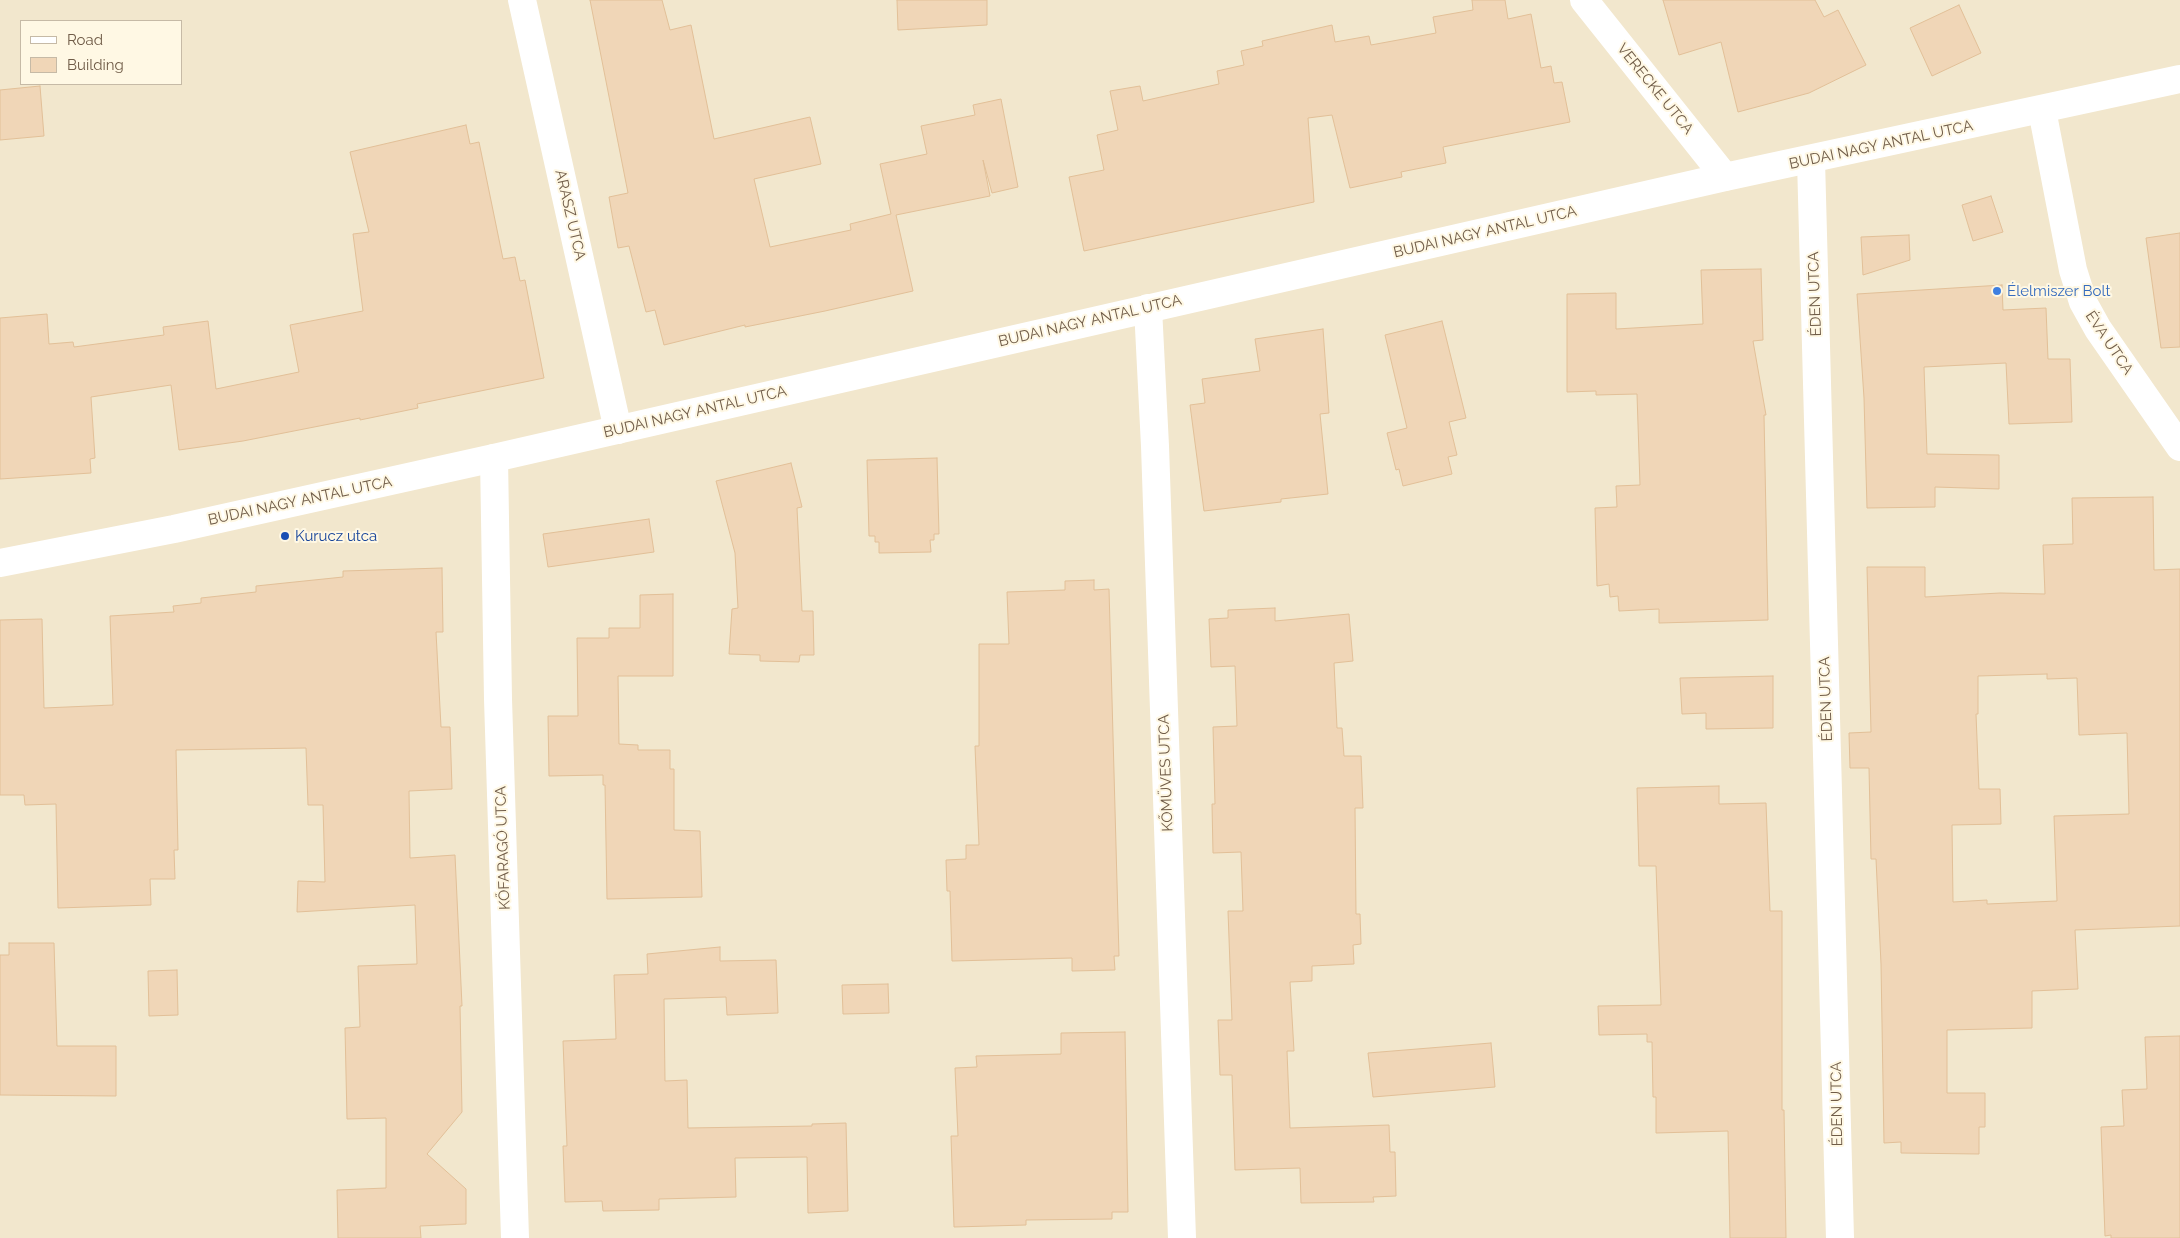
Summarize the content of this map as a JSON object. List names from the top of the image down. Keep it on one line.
{"streets":{"street":["VERECKE UTCA","BUDAI NAGY ANTAL UTCA","ARASZ UTCA","ÉDEN UTCA","ÉVA UTCA","KŐMŰVES UTCA","KŐFARAGÓ UTCA"]},"crossings":[["VERECKE UTCA","BUDAI NAGY ANTAL UTCA"],["BUDAI NAGY ANTAL UTCA","ARASZ UTCA"],["BUDAI NAGY ANTAL UTCA","ÉDEN UTCA"],["BUDAI NAGY ANTAL UTCA","ÉVA UTCA"],["BUDAI NAGY ANTAL UTCA","KŐMŰVES UTCA"],["BUDAI NAGY ANTAL UTCA","KŐFARAGÓ UTCA"]],"places":["Élelmiszer Bolt","Kurucz utca"],"legend":["Road","Building"]}
